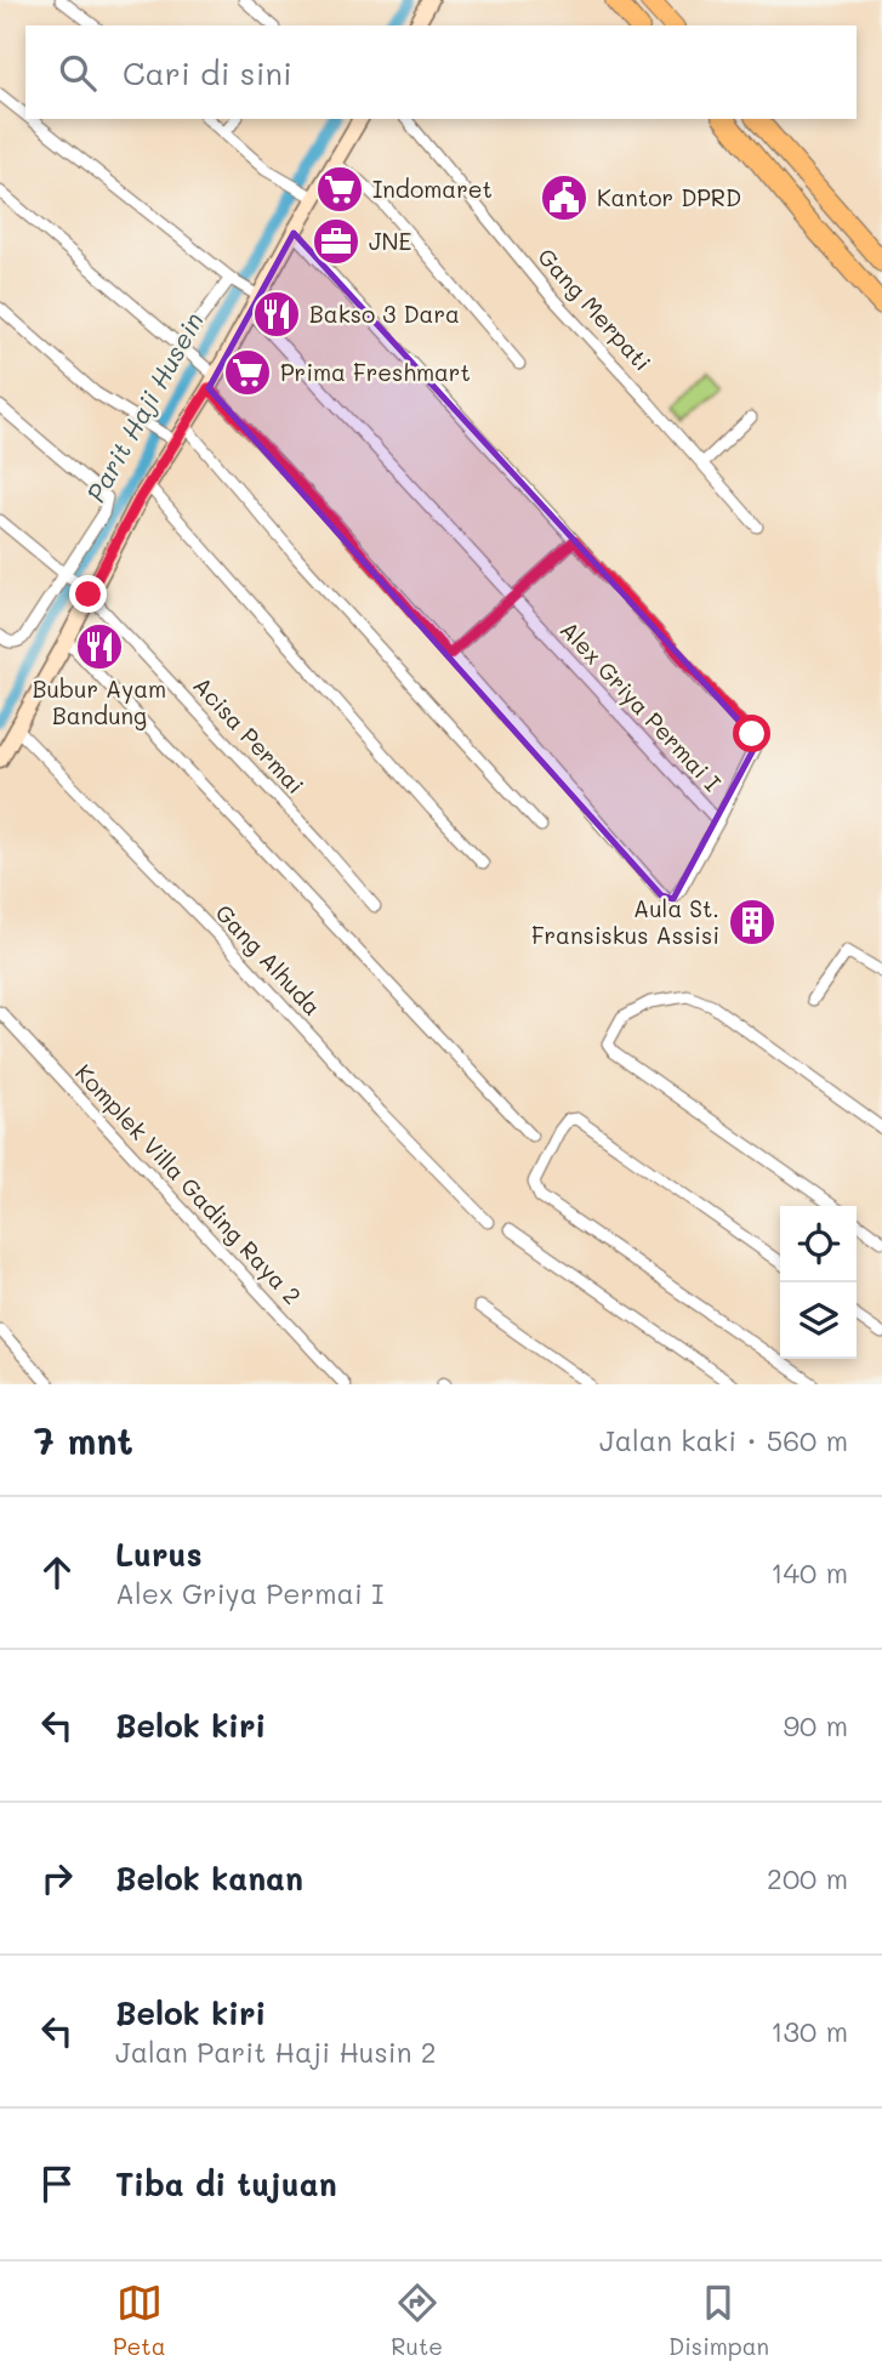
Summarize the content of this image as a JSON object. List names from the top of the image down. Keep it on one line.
{"streets":{"street":["Gang Merpati","Alex Griya Permai I","Acisa Permai","Gang Alhuda","Komplek Villa Gading Raya 2"]},"water":["Parit Haji Husein"],"places":{"supermarket":["Indomaret","Prima Freshmart"],"public building":["Kantor DPRD"],"office":["JNE"],"restaurant":["Bakso 3 Dara","Bubur Ayam Bandung"],"building":["Aula St. Fransiskus Assisi"]},"page":{"search":"Cari di sini","heading":["7 mnt","Jalan kaki · 560 m"],"list":[["Lurus","Alex Griya Permai I","140 m"],["Belok kiri","90 m"],["Belok kanan","200 m"],["Belok kiri","Jalan Parit Haji Husin 2","130 m"],"Tiba di tujuan"],"nav":["Peta","Rute","Disimpan"]}}
